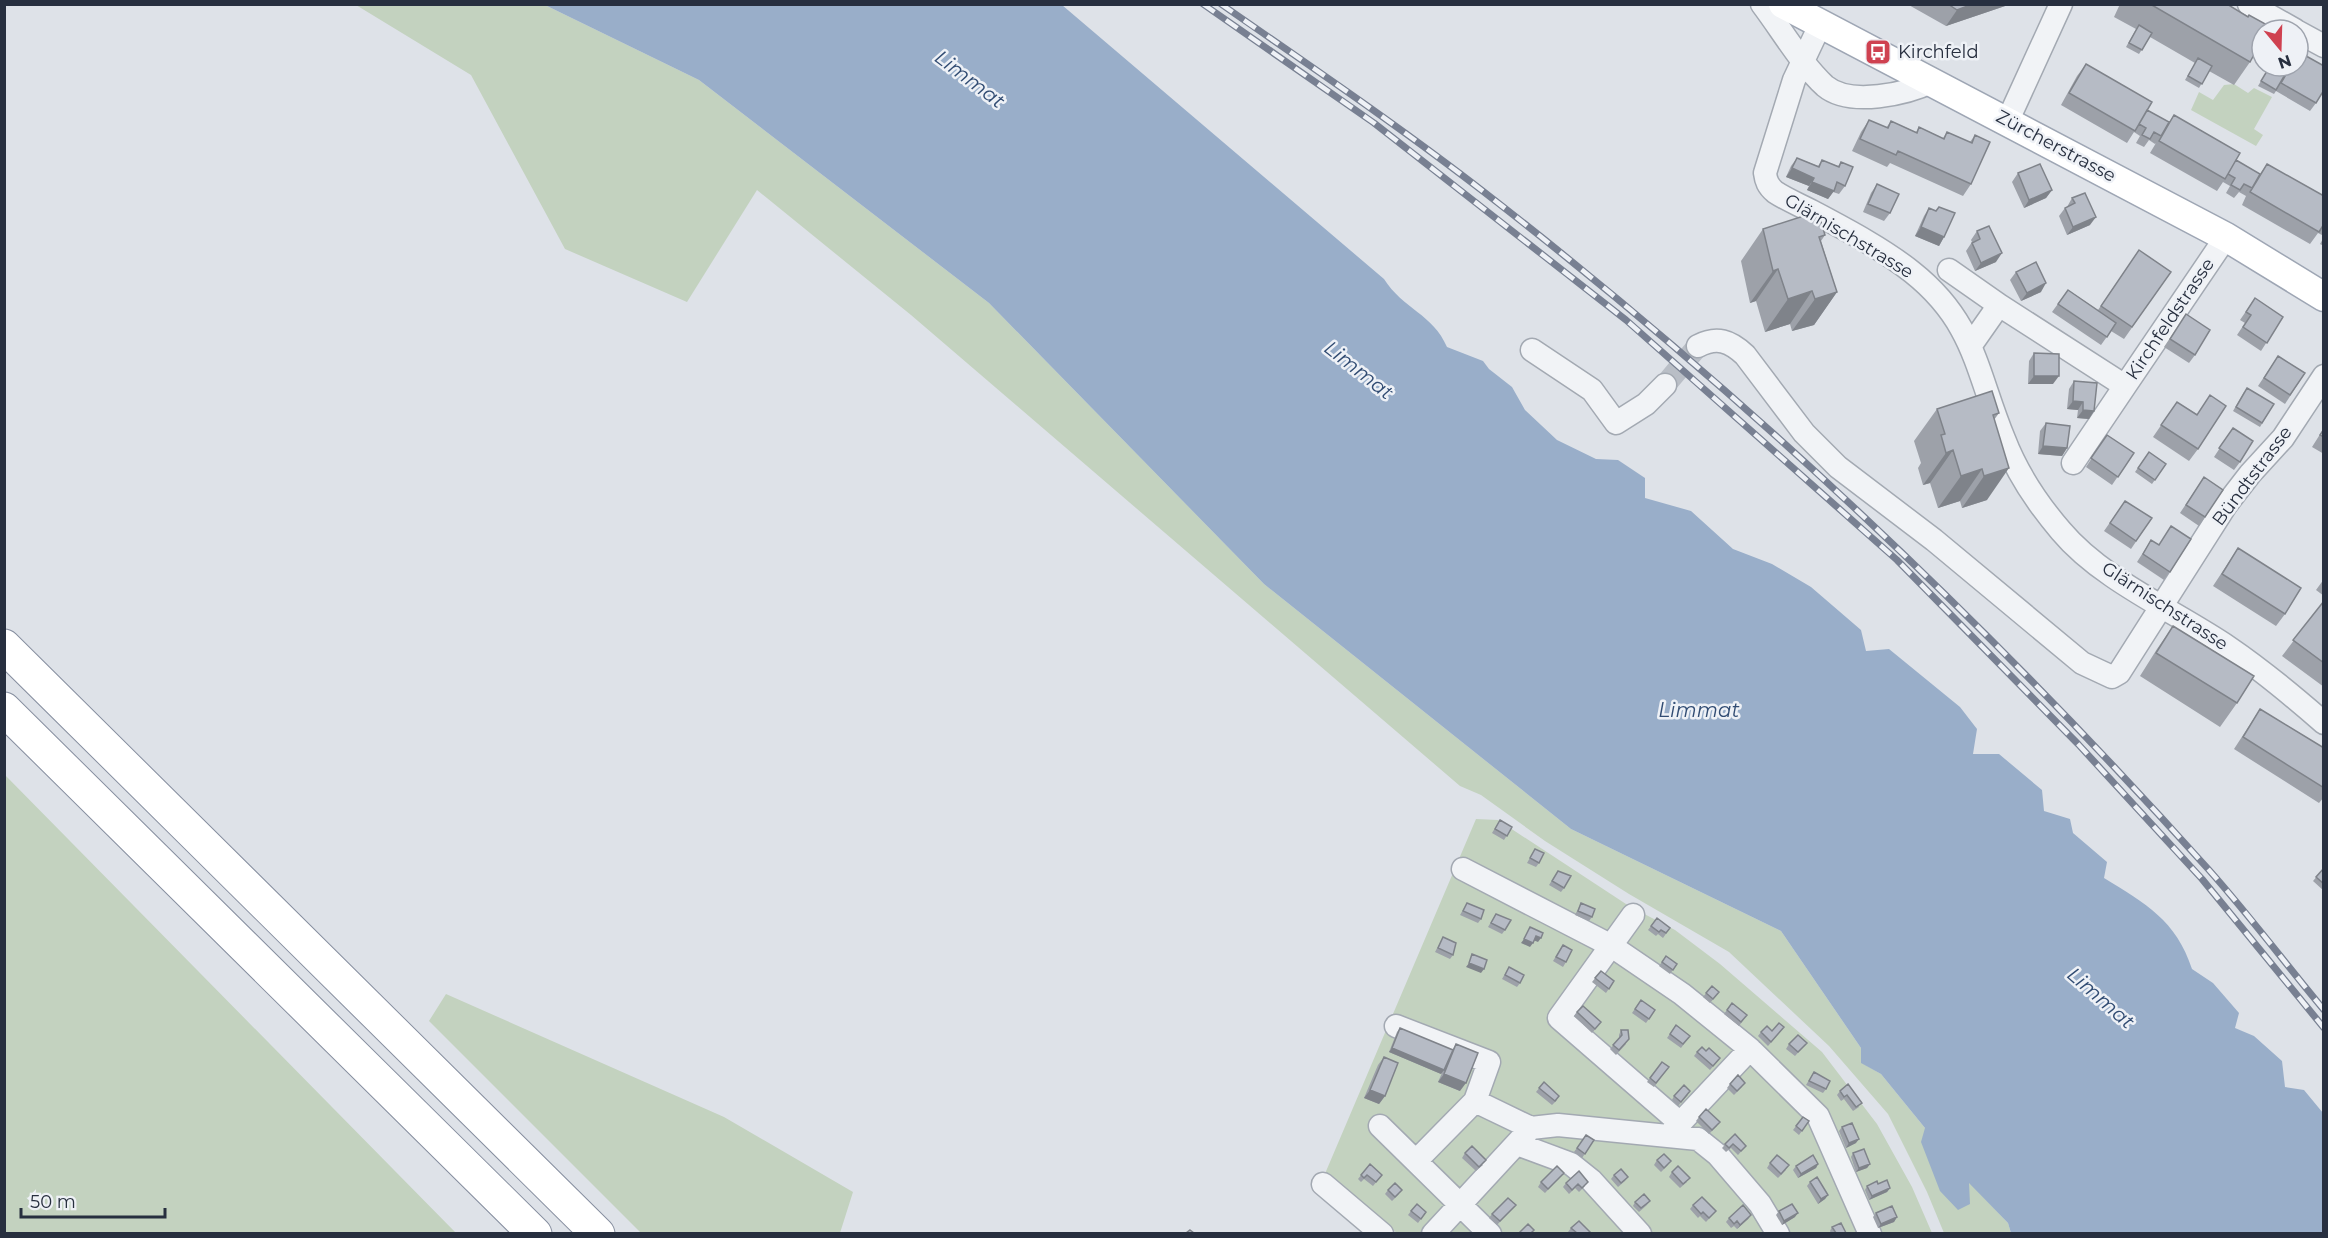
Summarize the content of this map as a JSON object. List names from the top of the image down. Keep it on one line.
{"streets":{"main road":["Zürcherstrasse"],"street":["Glärnischstrasse","Kirchfeldstrasse","Bündtstrasse"]},"crossings":[["Zürcherstrasse","Glärnischstrasse"],["Zürcherstrasse","Kirchfeldstrasse"],["Glärnischstrasse","Bündtstrasse"]],"water":["Limmat"],"places":{"bus stop":["Kirchfeld"]},"scale_bar":"50 m","north":"bottom"}
